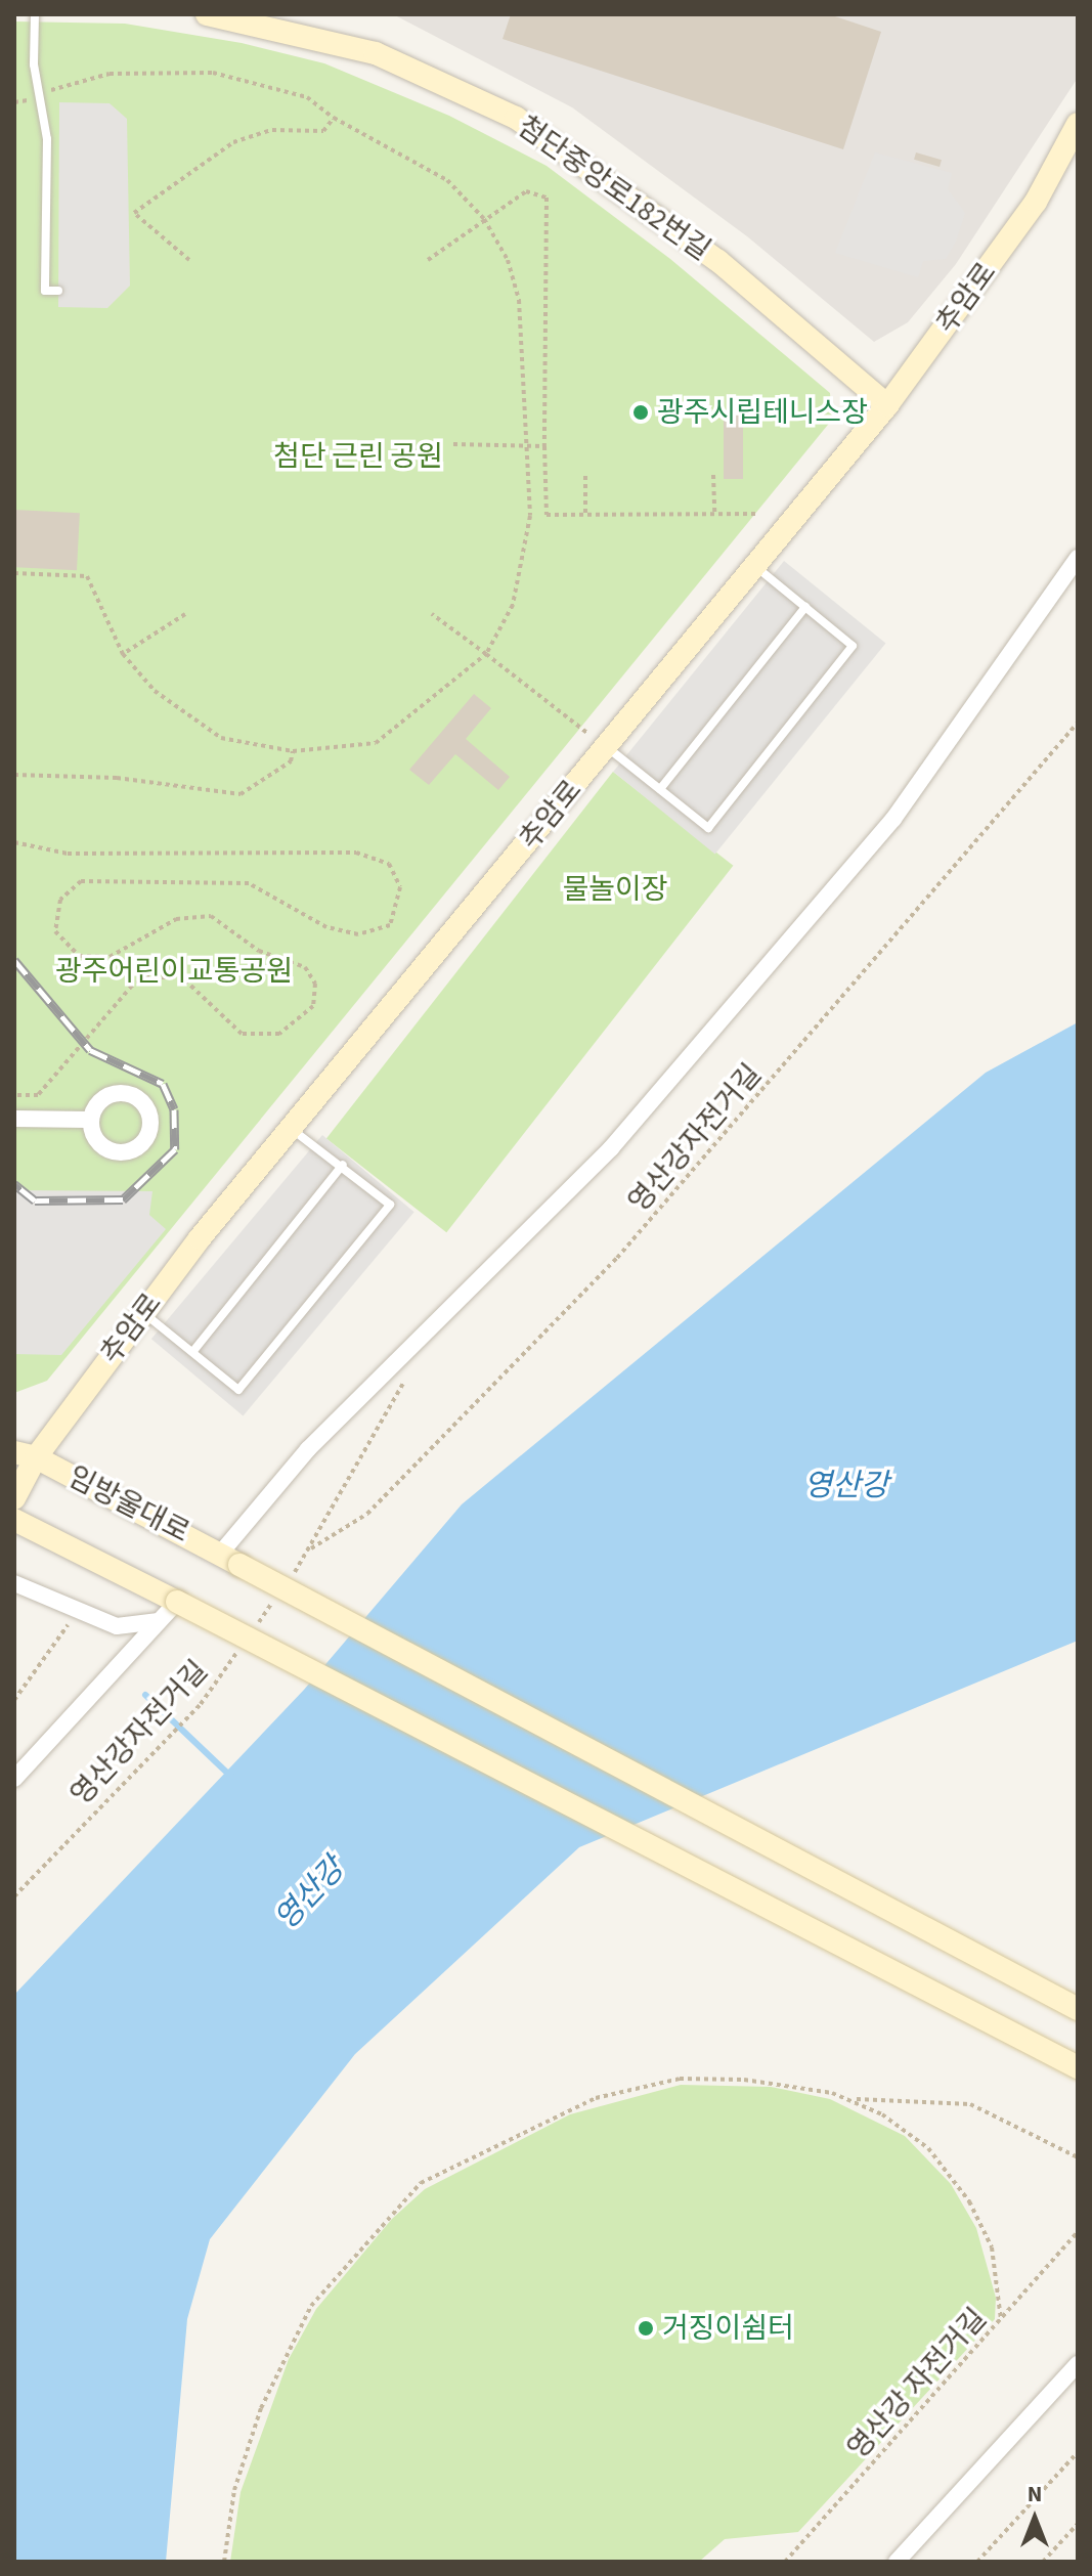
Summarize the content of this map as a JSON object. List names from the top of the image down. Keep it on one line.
{"streets":{"street":["첨단중앙로182번길","추암로","임방울대로"],"path":["영산강자전거길","영산강 자전거길"]},"crossings":[["첨단중앙로182번길","추암로"],["추암로","임방울대로"]],"water":["영산강"],"parks":["첨단 근린 공원","물놀이장","광주어린이교통공원"],"places":["광주시립테니스장","거징이쉼터"],"north":"top"}
